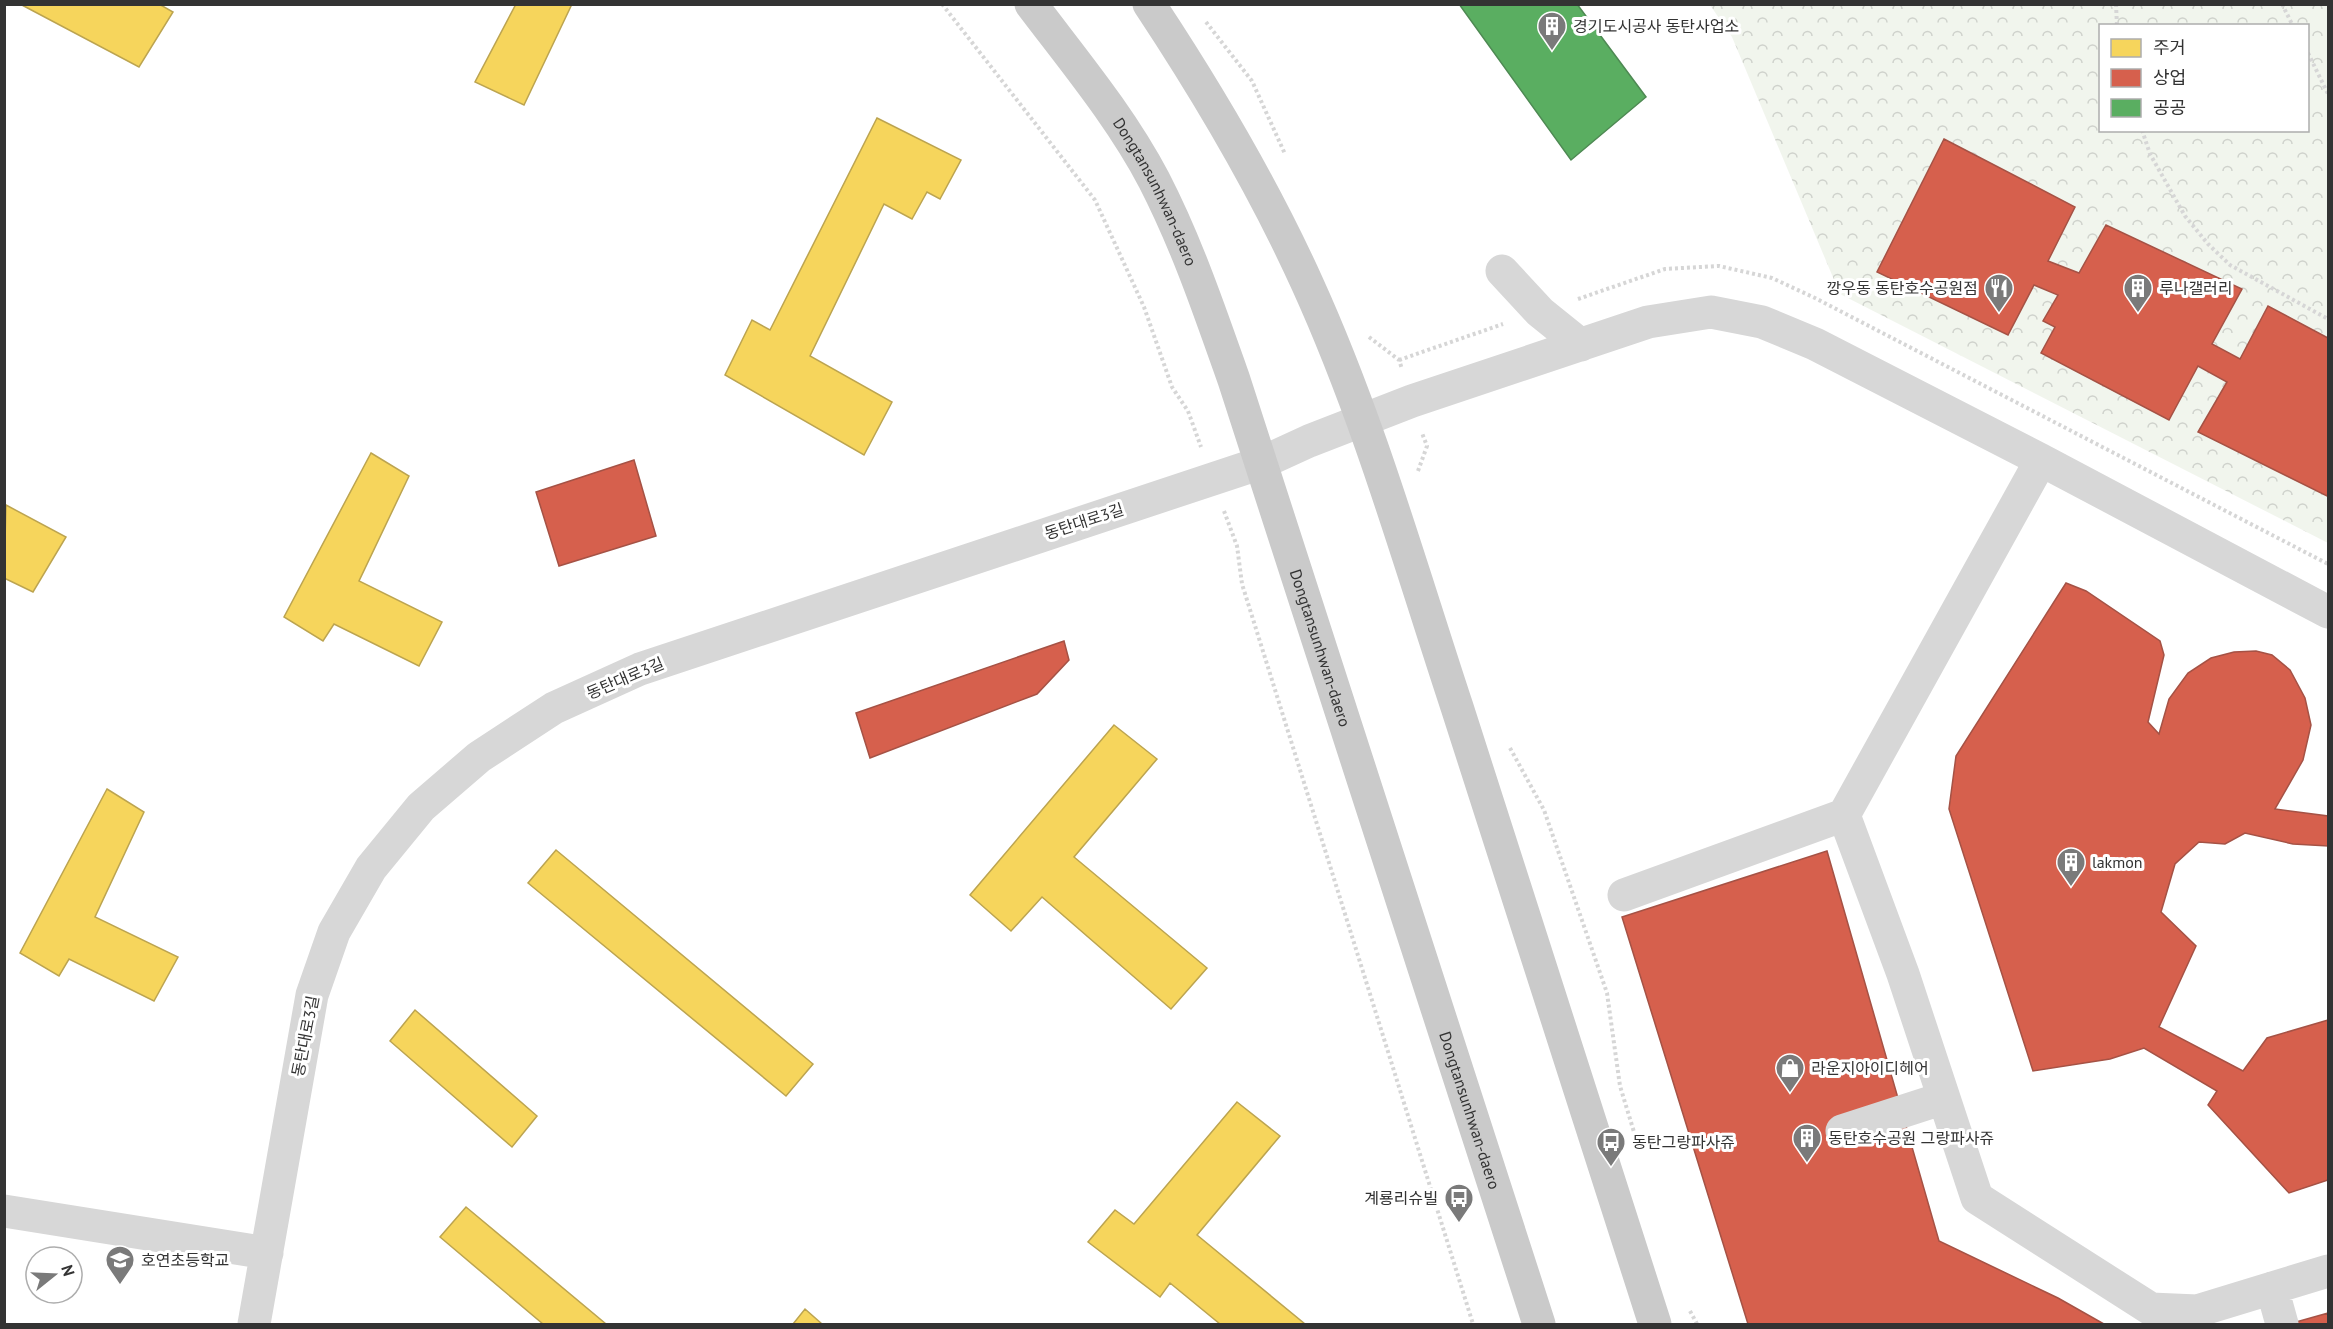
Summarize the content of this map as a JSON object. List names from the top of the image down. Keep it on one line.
{"streets":{"main road":["Dongtansunhwan-daero"],"street":["동탄대로3길"]},"crossings":[["Dongtansunhwan-daero","동탄대로3길"]],"places":{"building":["경기도시공사 동탄사업소","루나갤러리","lakmon","동탄호수공원 그랑파사쥬"],"restaurant":["깡우동 동탄호수공원점"],"shop":["라운지아이디헤어"],"bus stop":["동탄그랑파사쥬","계룡리슈빌"],"school or university":["호연초등학교"]},"legend":["주거","상업","공공"],"north":"right"}
